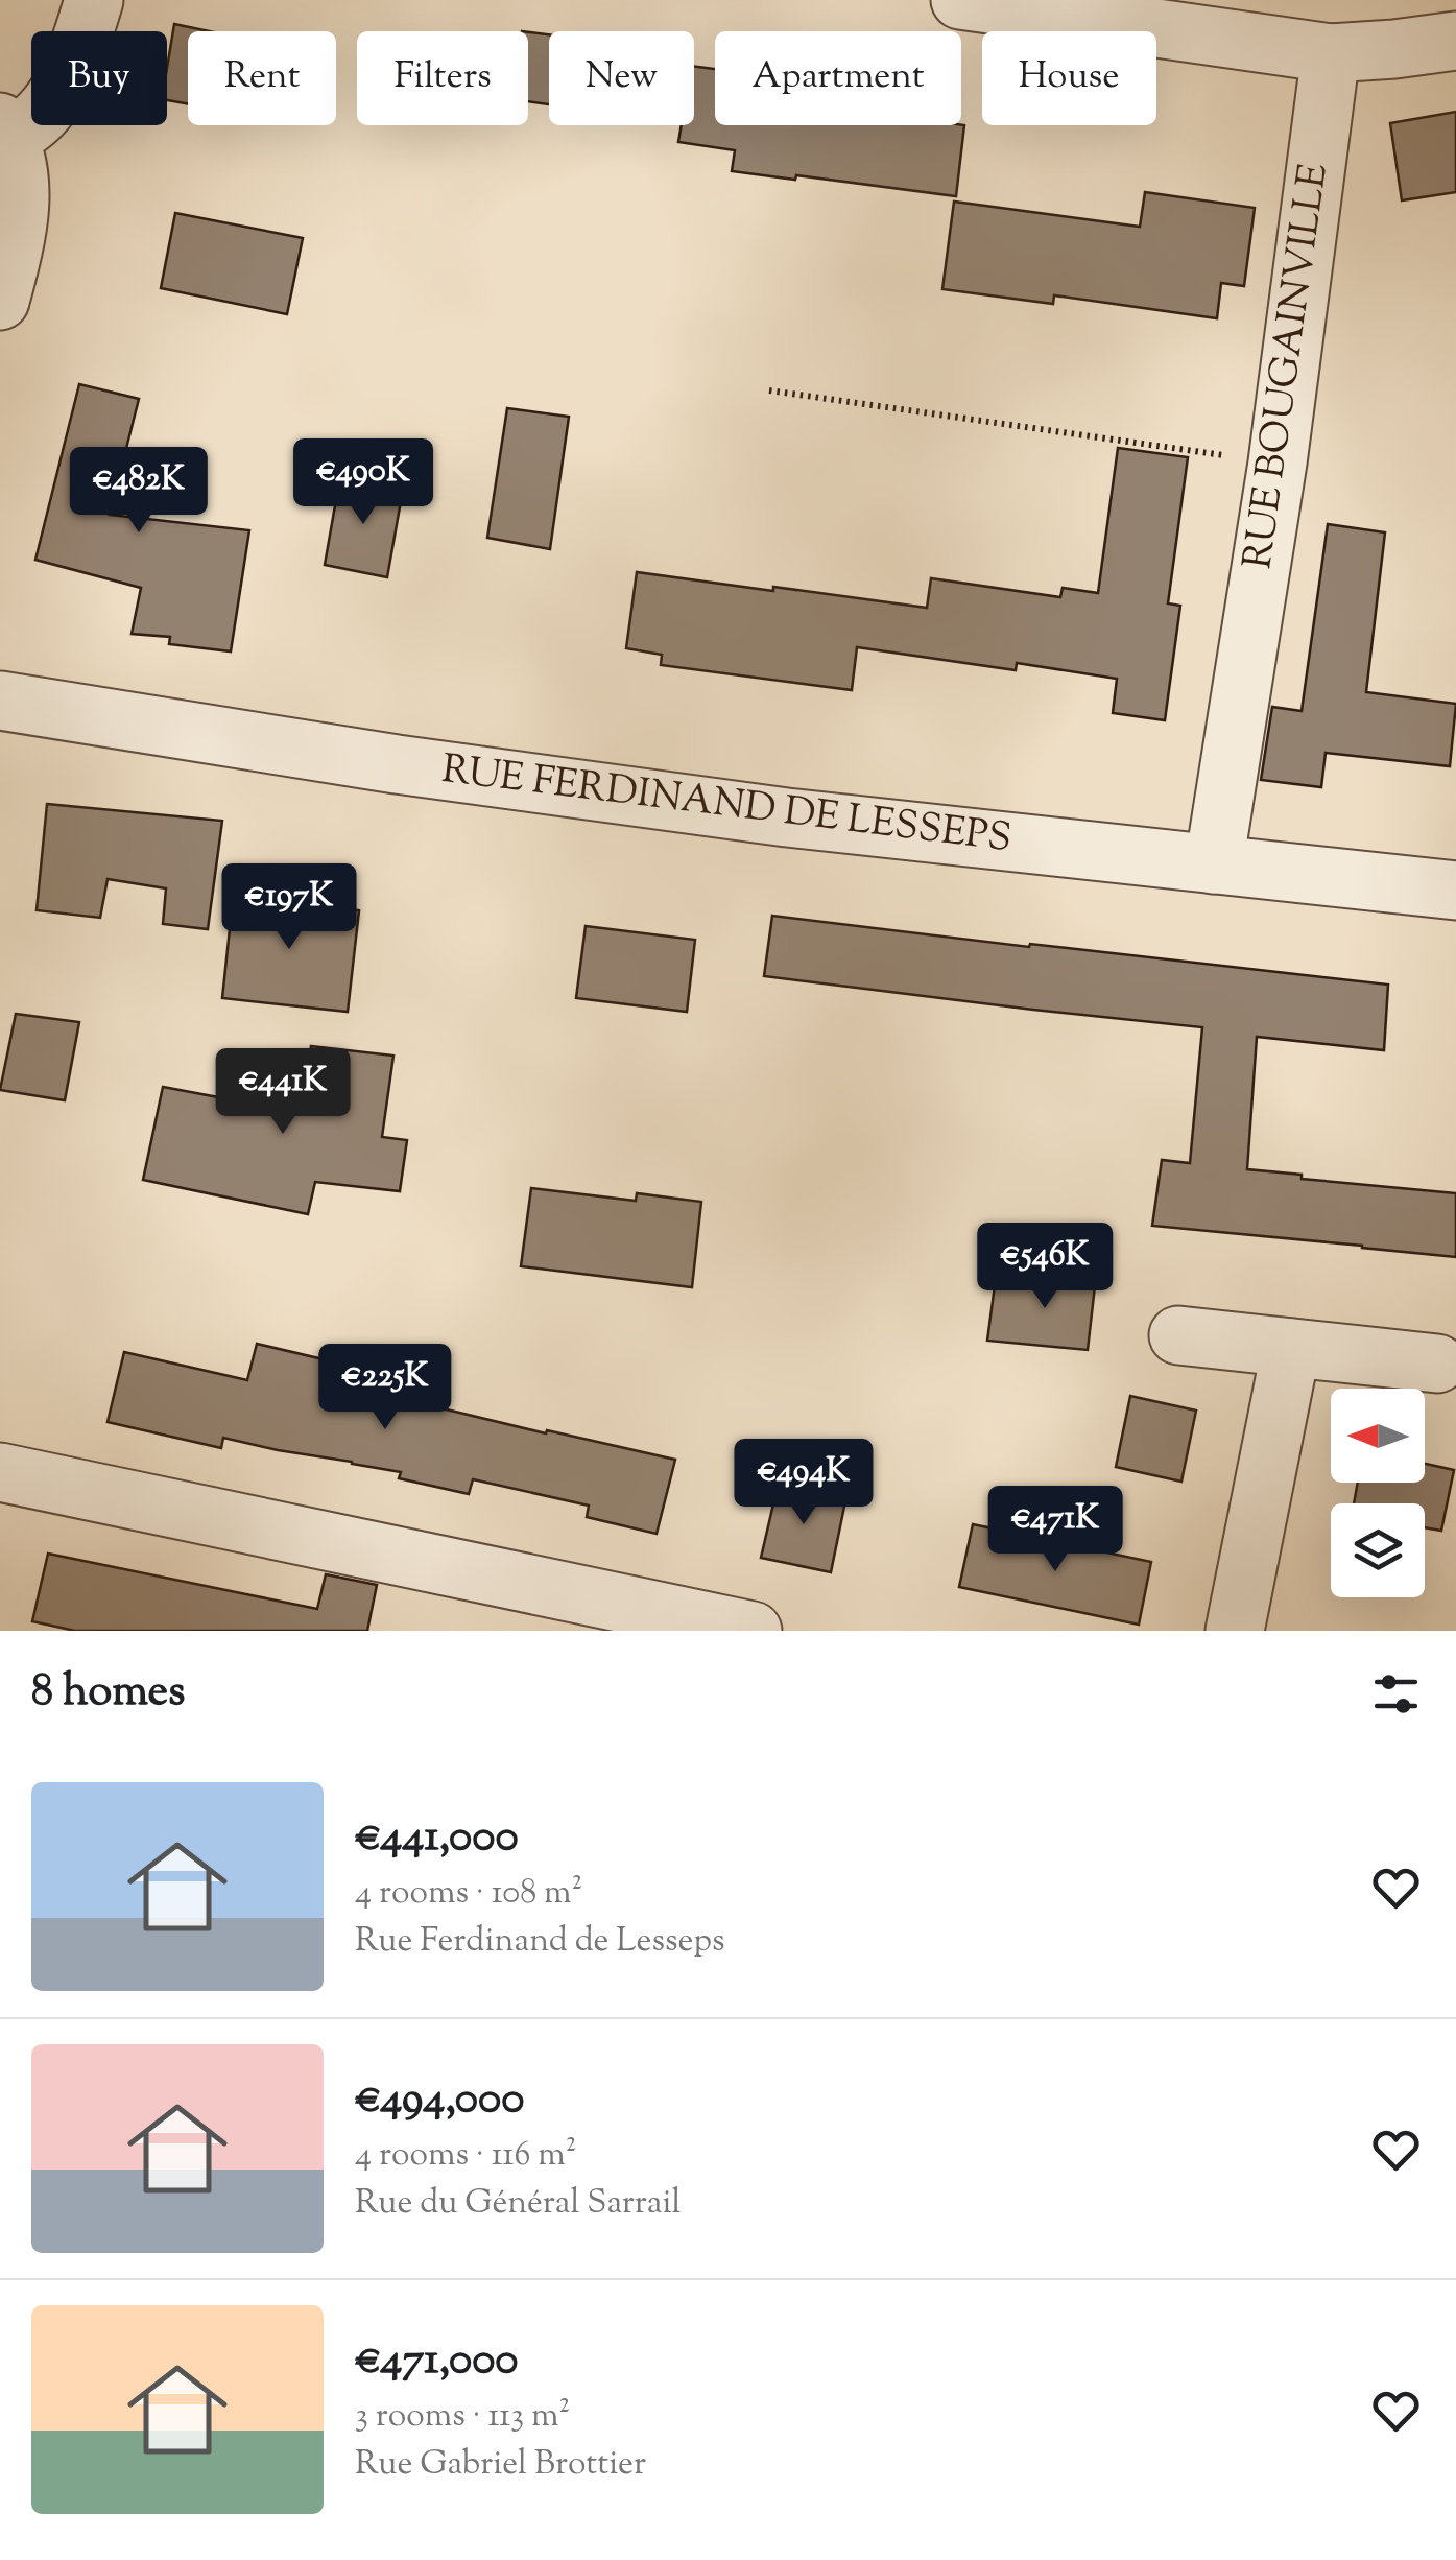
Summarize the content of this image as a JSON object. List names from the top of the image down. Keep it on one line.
{"streets":{"street":["RUE BOUGAINVILLE","RUE FERDINAND DE LESSEPS"]},"crossings":[["RUE BOUGAINVILLE","RUE FERDINAND DE LESSEPS"]],"north":"left","page":{"chip":["Buy","Rent","Filters","New","Apartment","House"],"price":["€490K","€482K","€197K","€441K","€546K","€225K","€494K","€471K"],"heading":"8 homes","list":[{"name":"€441,000","note":"4 rooms · 108 m² · Rue Ferdinand de Lesseps"},{"name":"€494,000","note":"4 rooms · 116 m² · Rue du Général Sarrail"},{"name":"€471,000","note":"3 rooms · 113 m² · Rue Gabriel Brottier"}]}}
